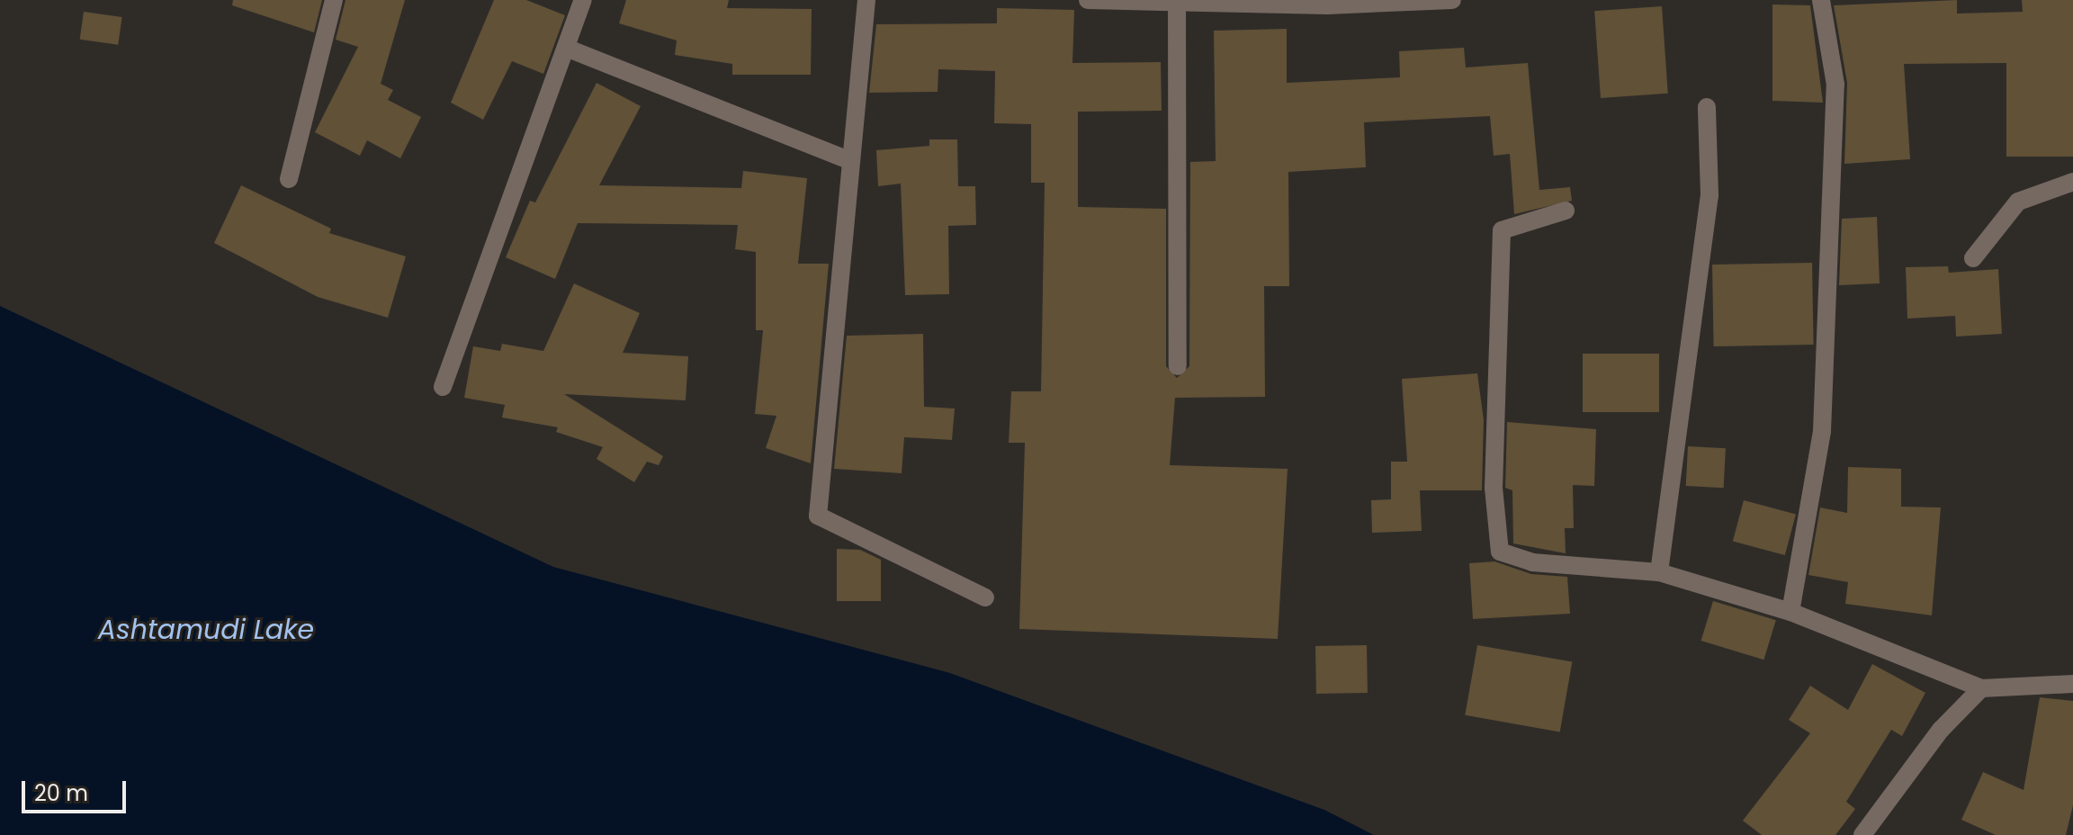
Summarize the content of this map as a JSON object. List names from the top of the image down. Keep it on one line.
{"water":["Ashtamudi Lake"],"scale_bar":"20 m"}
